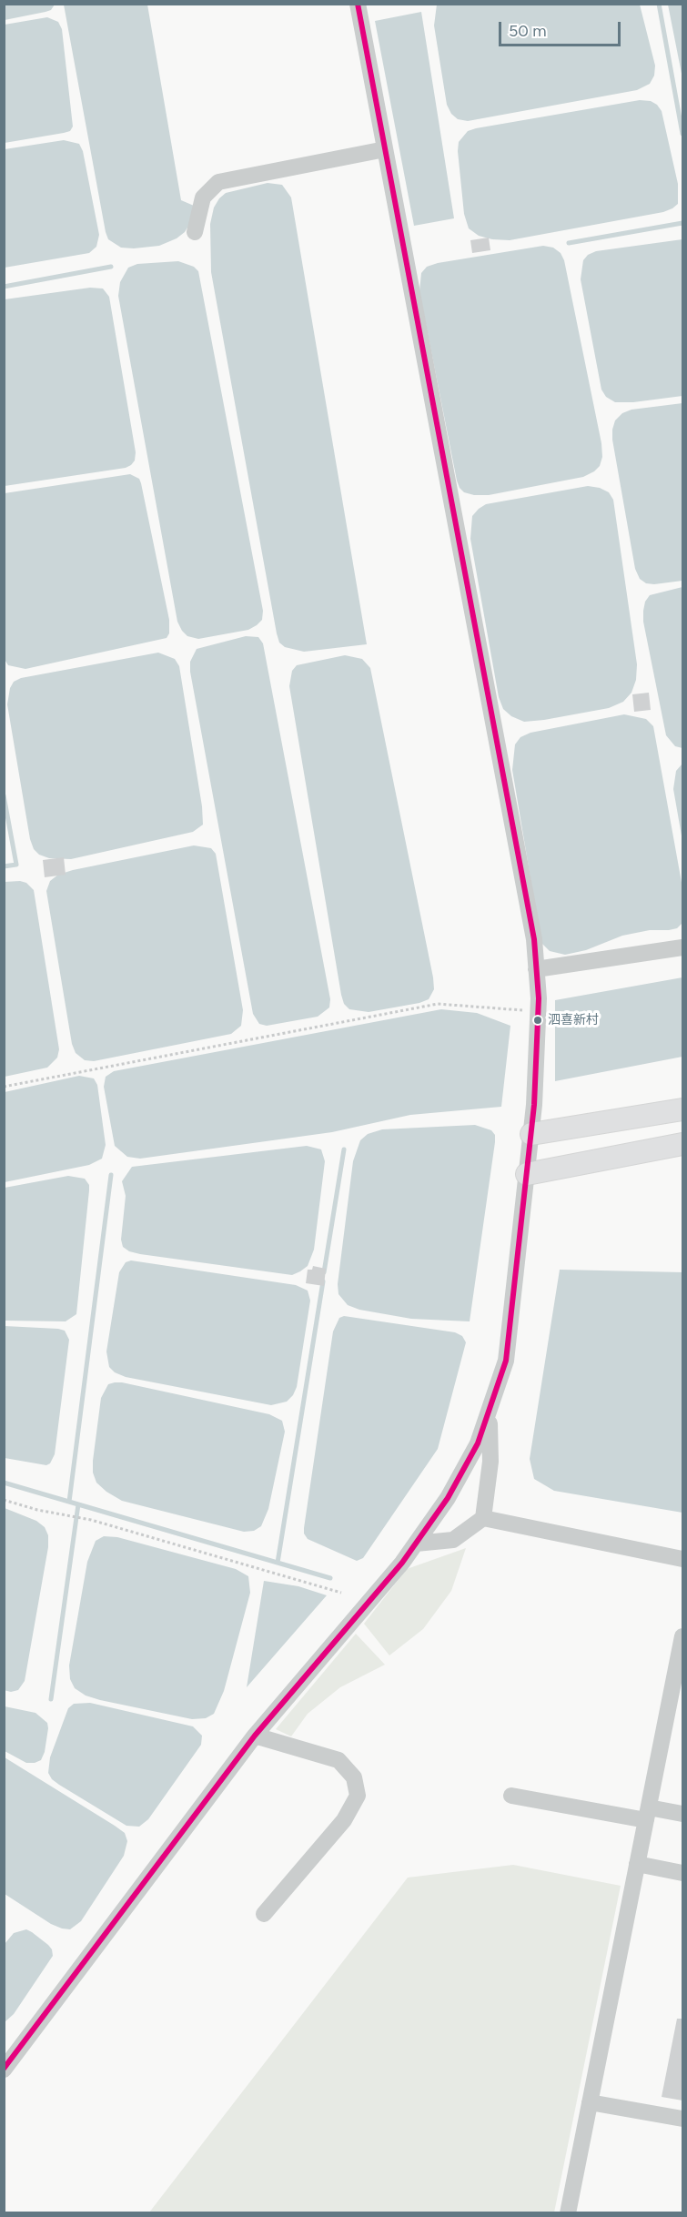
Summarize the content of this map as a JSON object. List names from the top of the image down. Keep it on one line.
{"places":["泗喜新村"],"scale_bar":"50 m"}
